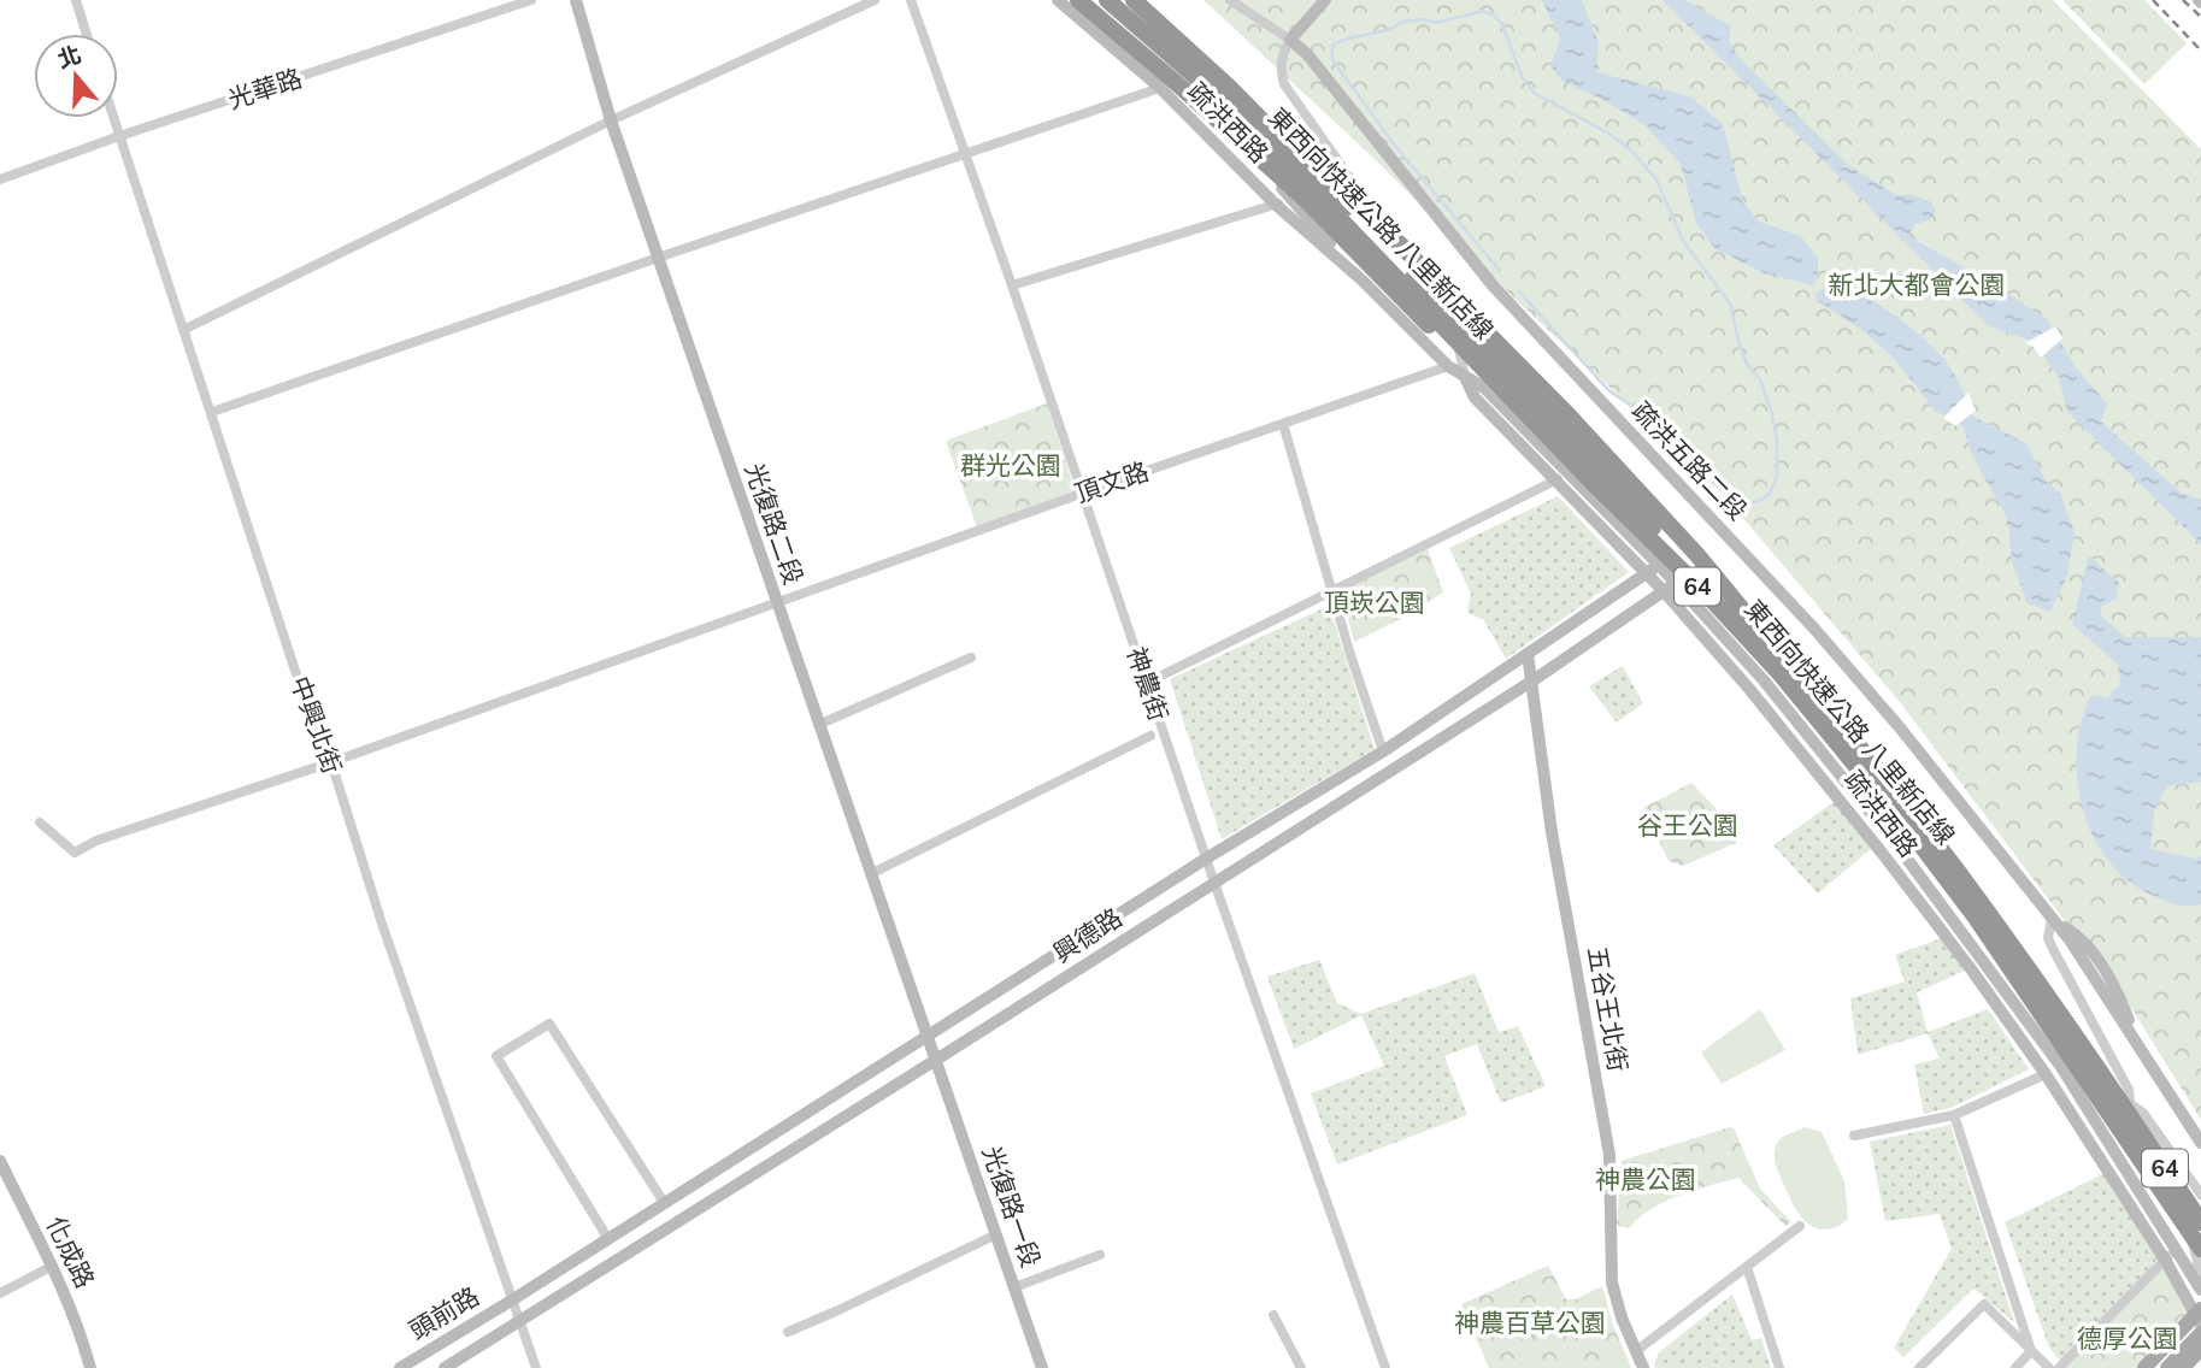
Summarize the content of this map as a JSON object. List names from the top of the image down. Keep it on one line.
{"streets":{"highway":["東西向快速公路 八里新店線","64"],"street":["光華路","疏洪西路","疏洪五路二段","頂文路","光復路二段","神農街","中興北街","興德路","五谷王北街","光復路一段","化成路","頭前路"]},"crossings":[["光華路","中興北街"],["疏洪西路","頂文路"],["疏洪西路","興德路"],["頂文路","光復路二段"],["頂文路","神農街"],["頂文路","中興北街"],["光復路二段","興德路"],["光復路二段","光復路一段"],["神農街","興德路"],["中興北街","興德路"],["中興北街","頭前路"],["興德路","五谷王北街"],["興德路","光復路一段"],["興德路","頭前路"]],"parks":["新北大都會公園","群光公園","頂崁公園","谷王公園","神農公園","神農百草公園","德厚公園"],"north":"top"}
